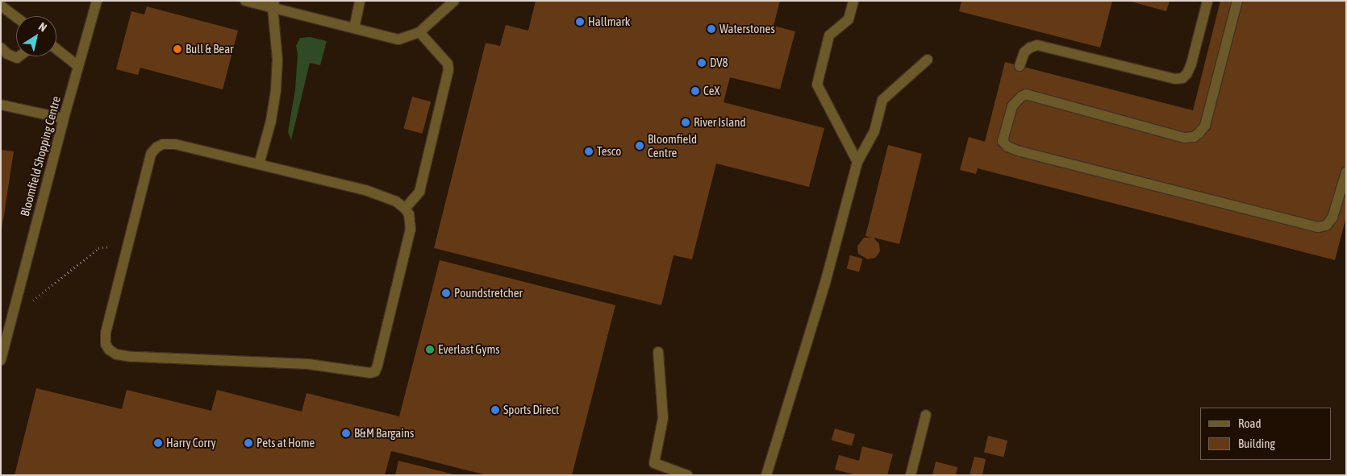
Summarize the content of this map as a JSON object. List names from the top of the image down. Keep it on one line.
{"streets":{"street":["Bloomfield Shopping Centre"]},"places":["Hallmark","Waterstones","Bull & Bear","DV8","CeX","River Island","Bloomfield Centre","Tesco","Poundstretcher","Everlast Gyms","Sports Direct","B&M Bargains","Harry Corry","Pets at Home"],"legend":["Road","Building"],"north":"top right"}
